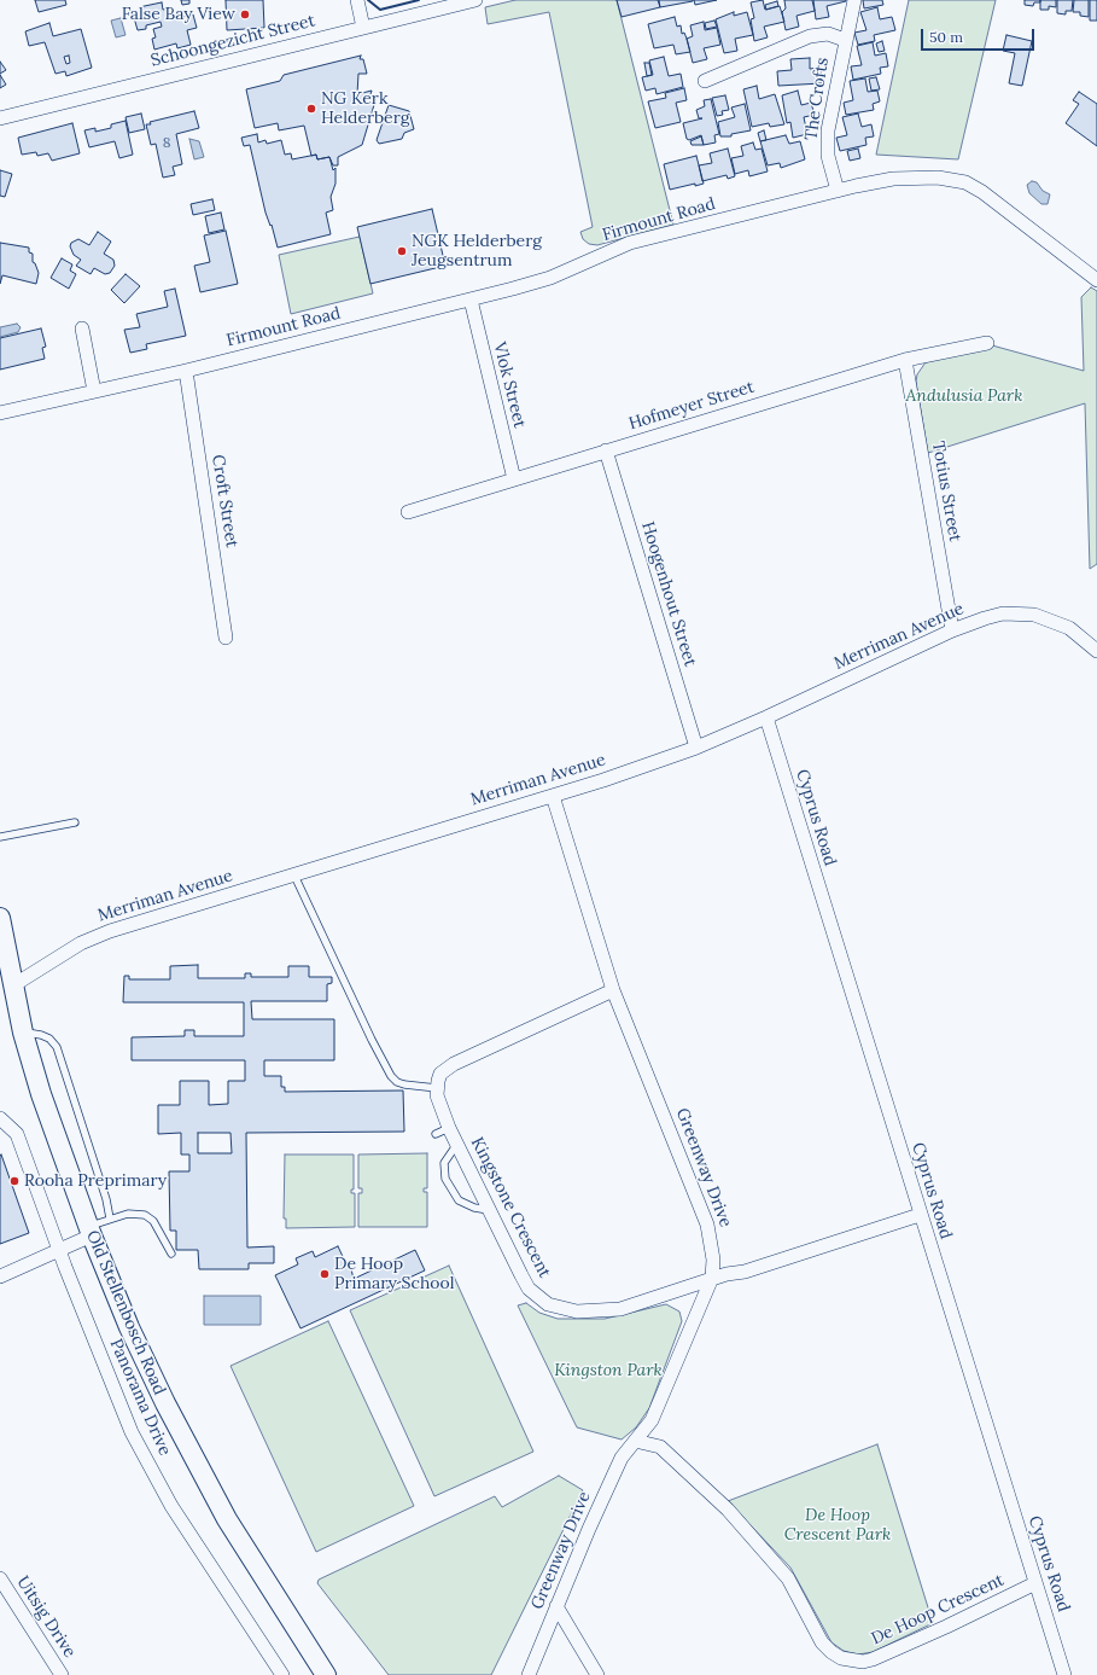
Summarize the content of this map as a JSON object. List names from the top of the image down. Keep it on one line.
{"streets":{"street":["Schoongezicht Street","The Crofts","Firmount Road","Vlok Street","Hofmeyer Street","Totius Street","Croft Street","Hoogenhout Street","Merriman Avenue","Cyprus Road","Greenway Drive","Kingstone Crescent","Old Stellenbosch Road","Panorama Drive","De Hoop Crescent","Uitsig Drive"]},"crossings":[["The Crofts","Firmount Road"],["Firmount Road","Vlok Street"],["Firmount Road","Croft Street"],["Vlok Street","Hofmeyer Street"],["Hofmeyer Street","Totius Street"],["Hofmeyer Street","Hoogenhout Street"],["Totius Street","Merriman Avenue"],["Hoogenhout Street","Merriman Avenue"],["Merriman Avenue","Cyprus Road"],["Merriman Avenue","Greenway Drive"],["Merriman Avenue","Old Stellenbosch Road"],["Cyprus Road","Kingstone Crescent"],["Cyprus Road","De Hoop Crescent"],["Greenway Drive","Kingstone Crescent"],["Greenway Drive","De Hoop Crescent"]],"parks":["Andulusia Park","Kingston Park","De Hoop Crescent Park"],"places":["False Bay View","NG Kerk Helderberg","NGK Helderberg Jeugsentrum","Rooha Preprimary","De Hoop Primary School"],"house_numbers":["8"],"scale_bar":"50 m"}
